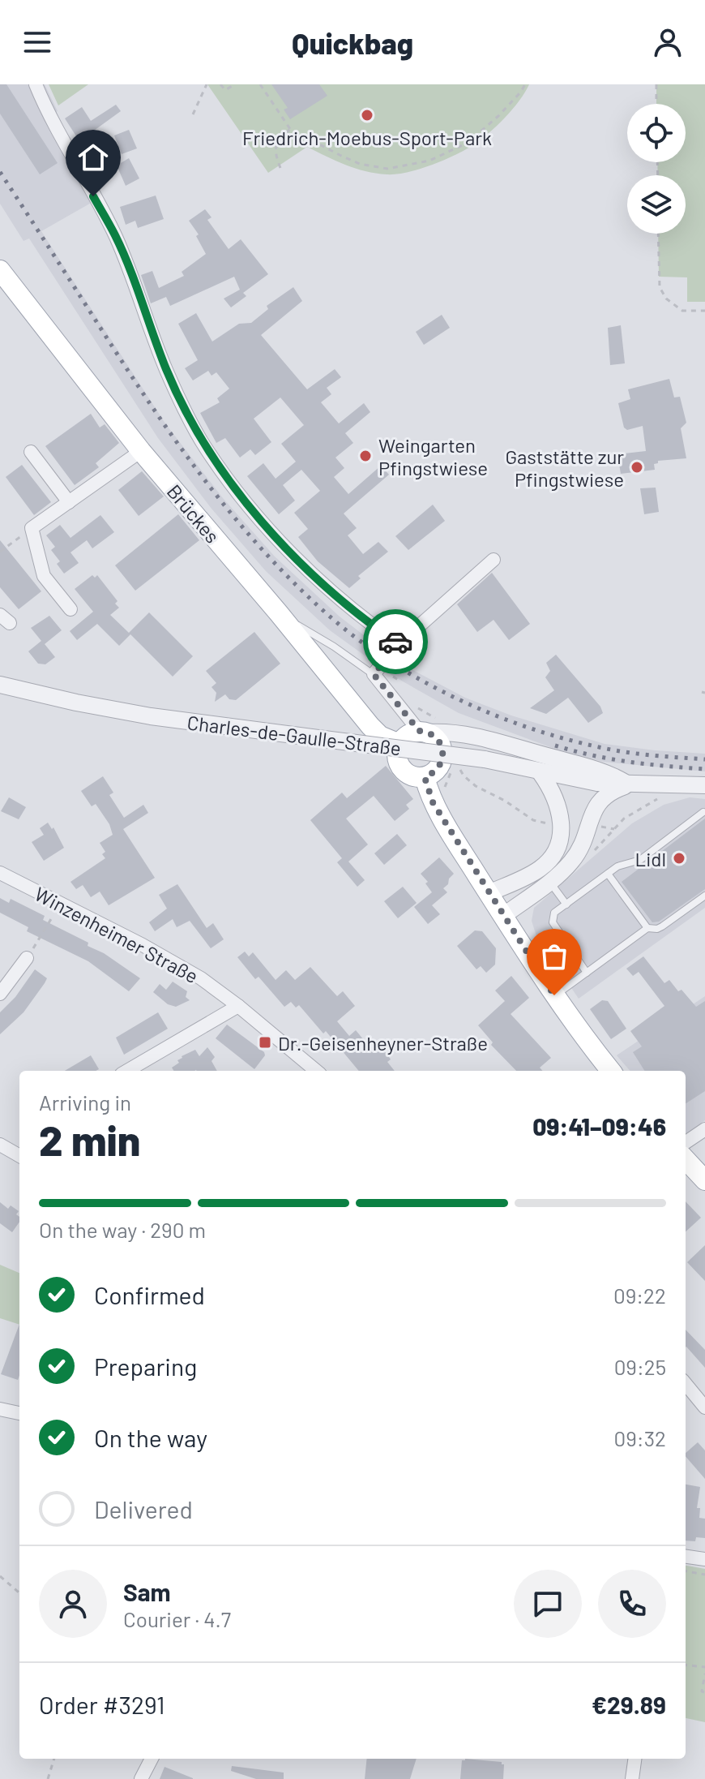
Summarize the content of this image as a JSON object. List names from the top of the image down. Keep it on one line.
{"streets":{"main road":["Brückes"],"street":["Charles-de-Gaulle-Straße","Winzenheimer Straße"]},"places":{"other":["Friedrich-Moebus-Sport-Park","Weingarten Pfingstwiese","Gaststätte zur Pfingstwiese","Lidl"],"transit":["Dr.-Geisenheyner-Straße"]},"page":{"header":"Quickbag","heading":["2 min","Arriving in","09:41–09:46"],"panel":["Sam","Courier · 4.7","Order #3291","€29.89"],"bar":"On the way · 290 m","list":[["Confirmed","09:22"],["Preparing","09:25"],["On the way","09:32"],"Delivered"]}}
